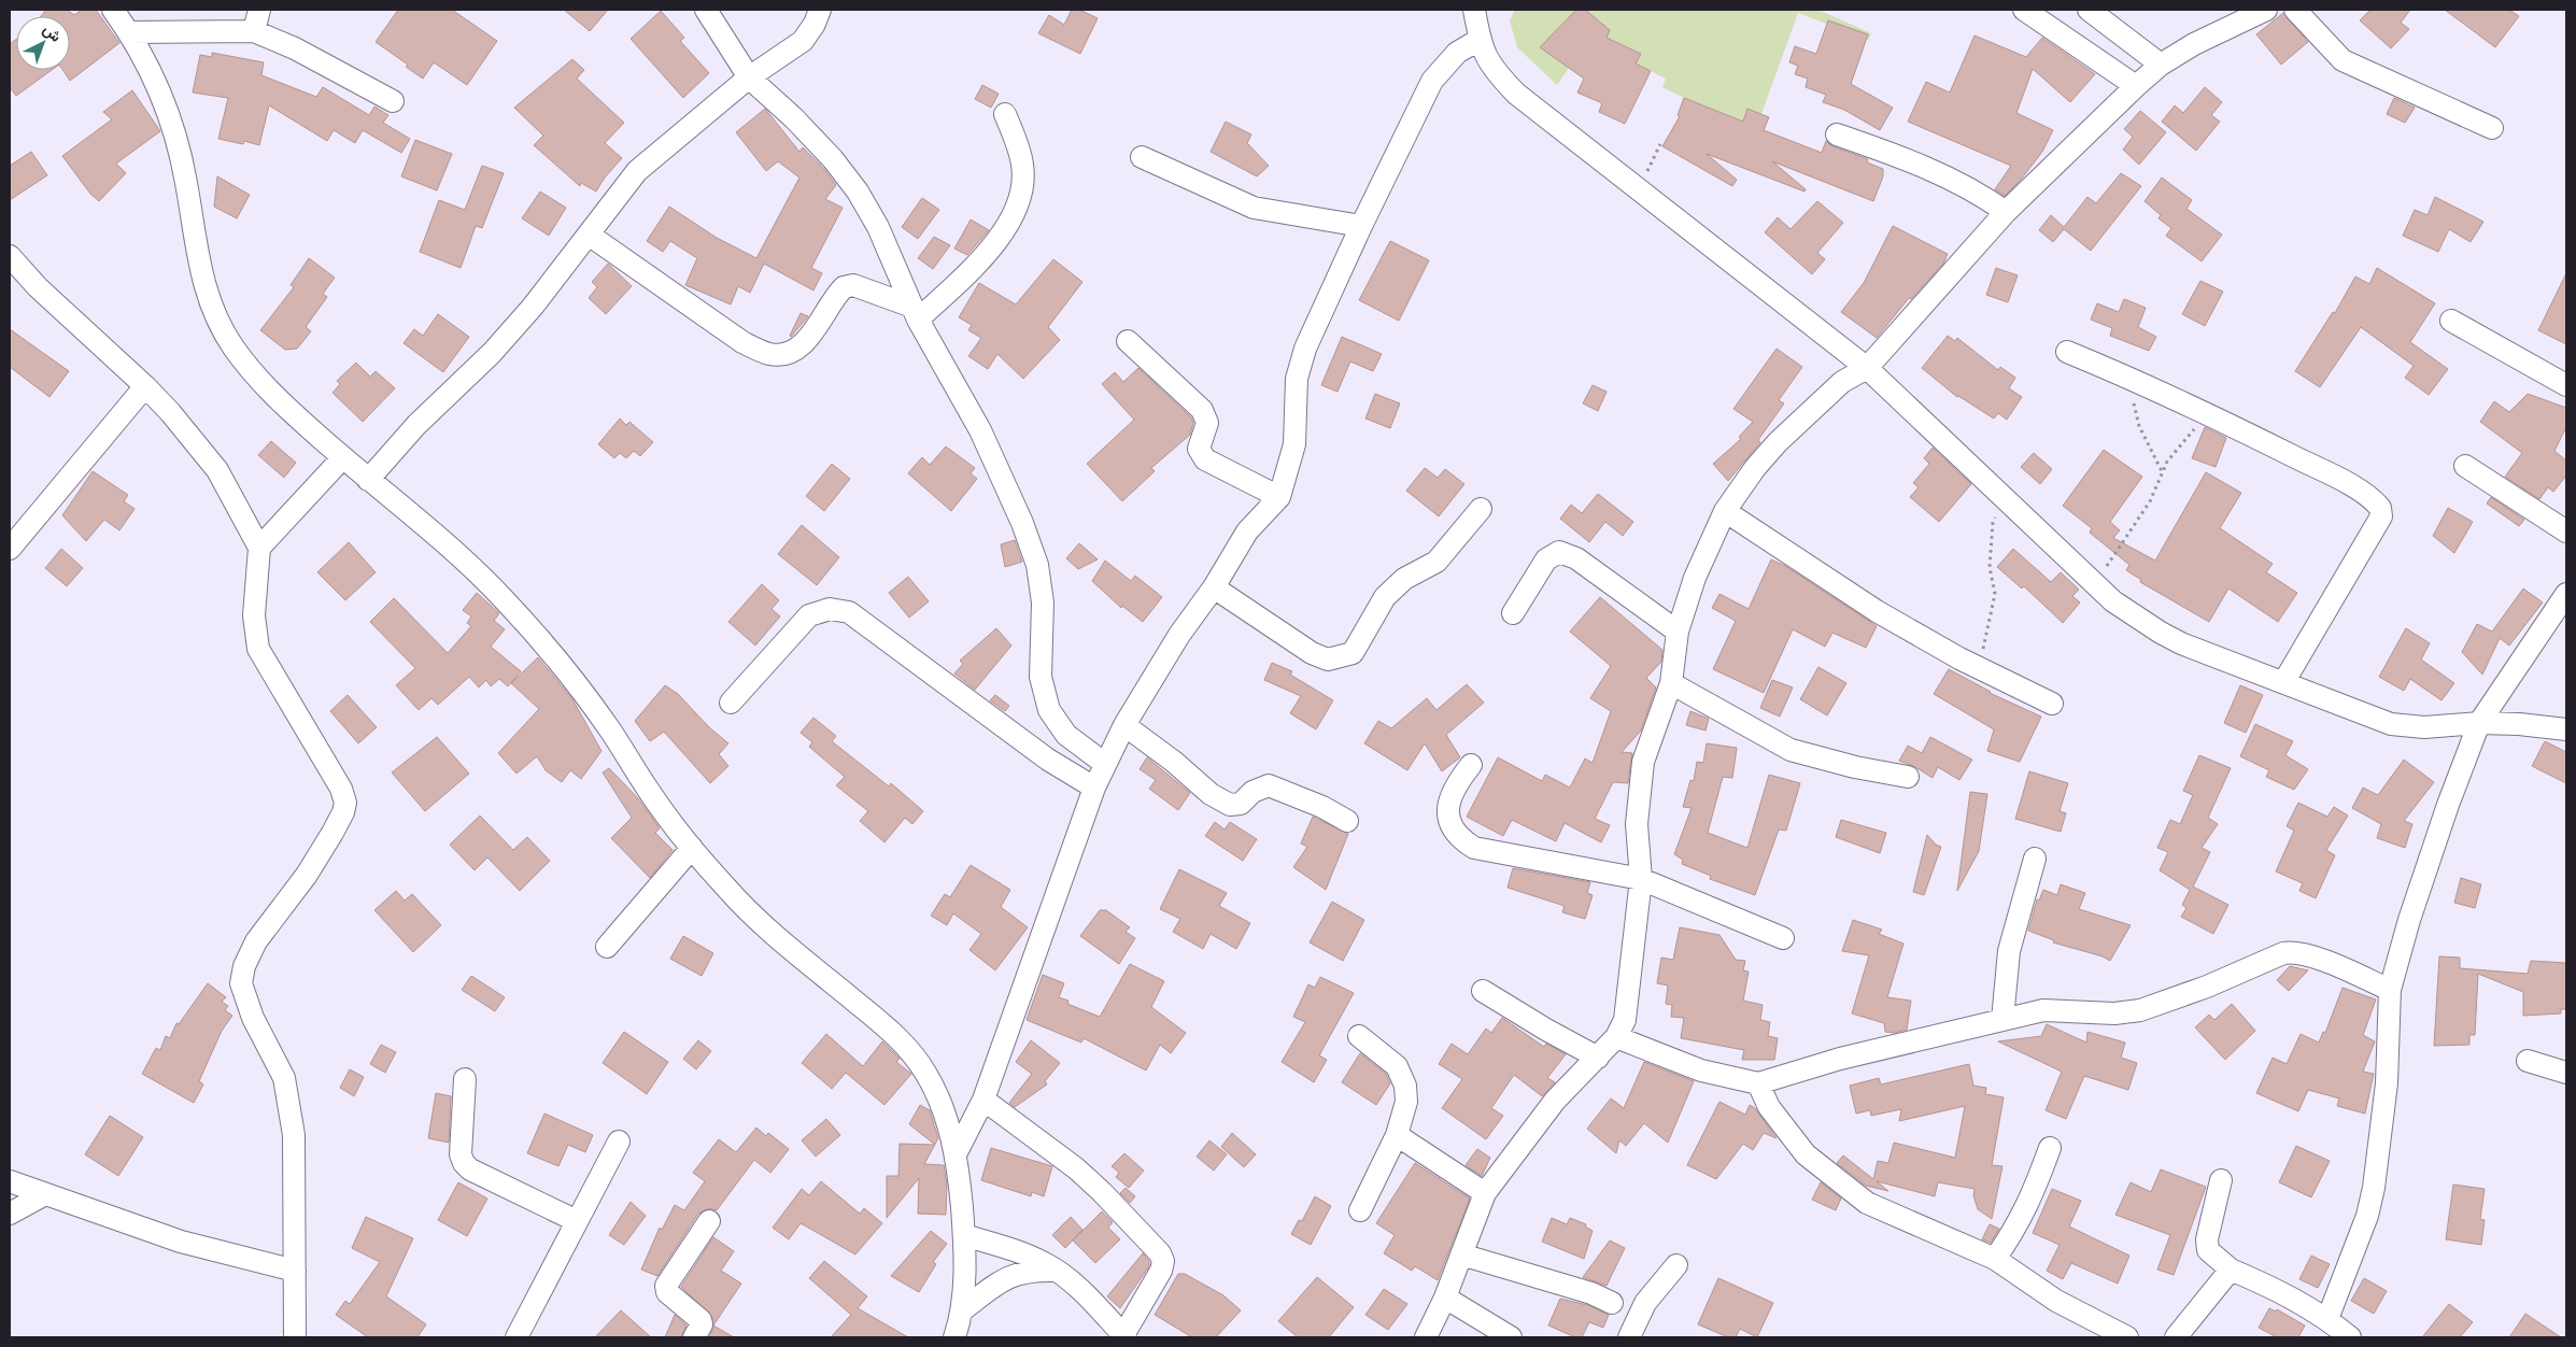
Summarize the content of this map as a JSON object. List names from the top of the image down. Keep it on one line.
{"north":"top right"}
